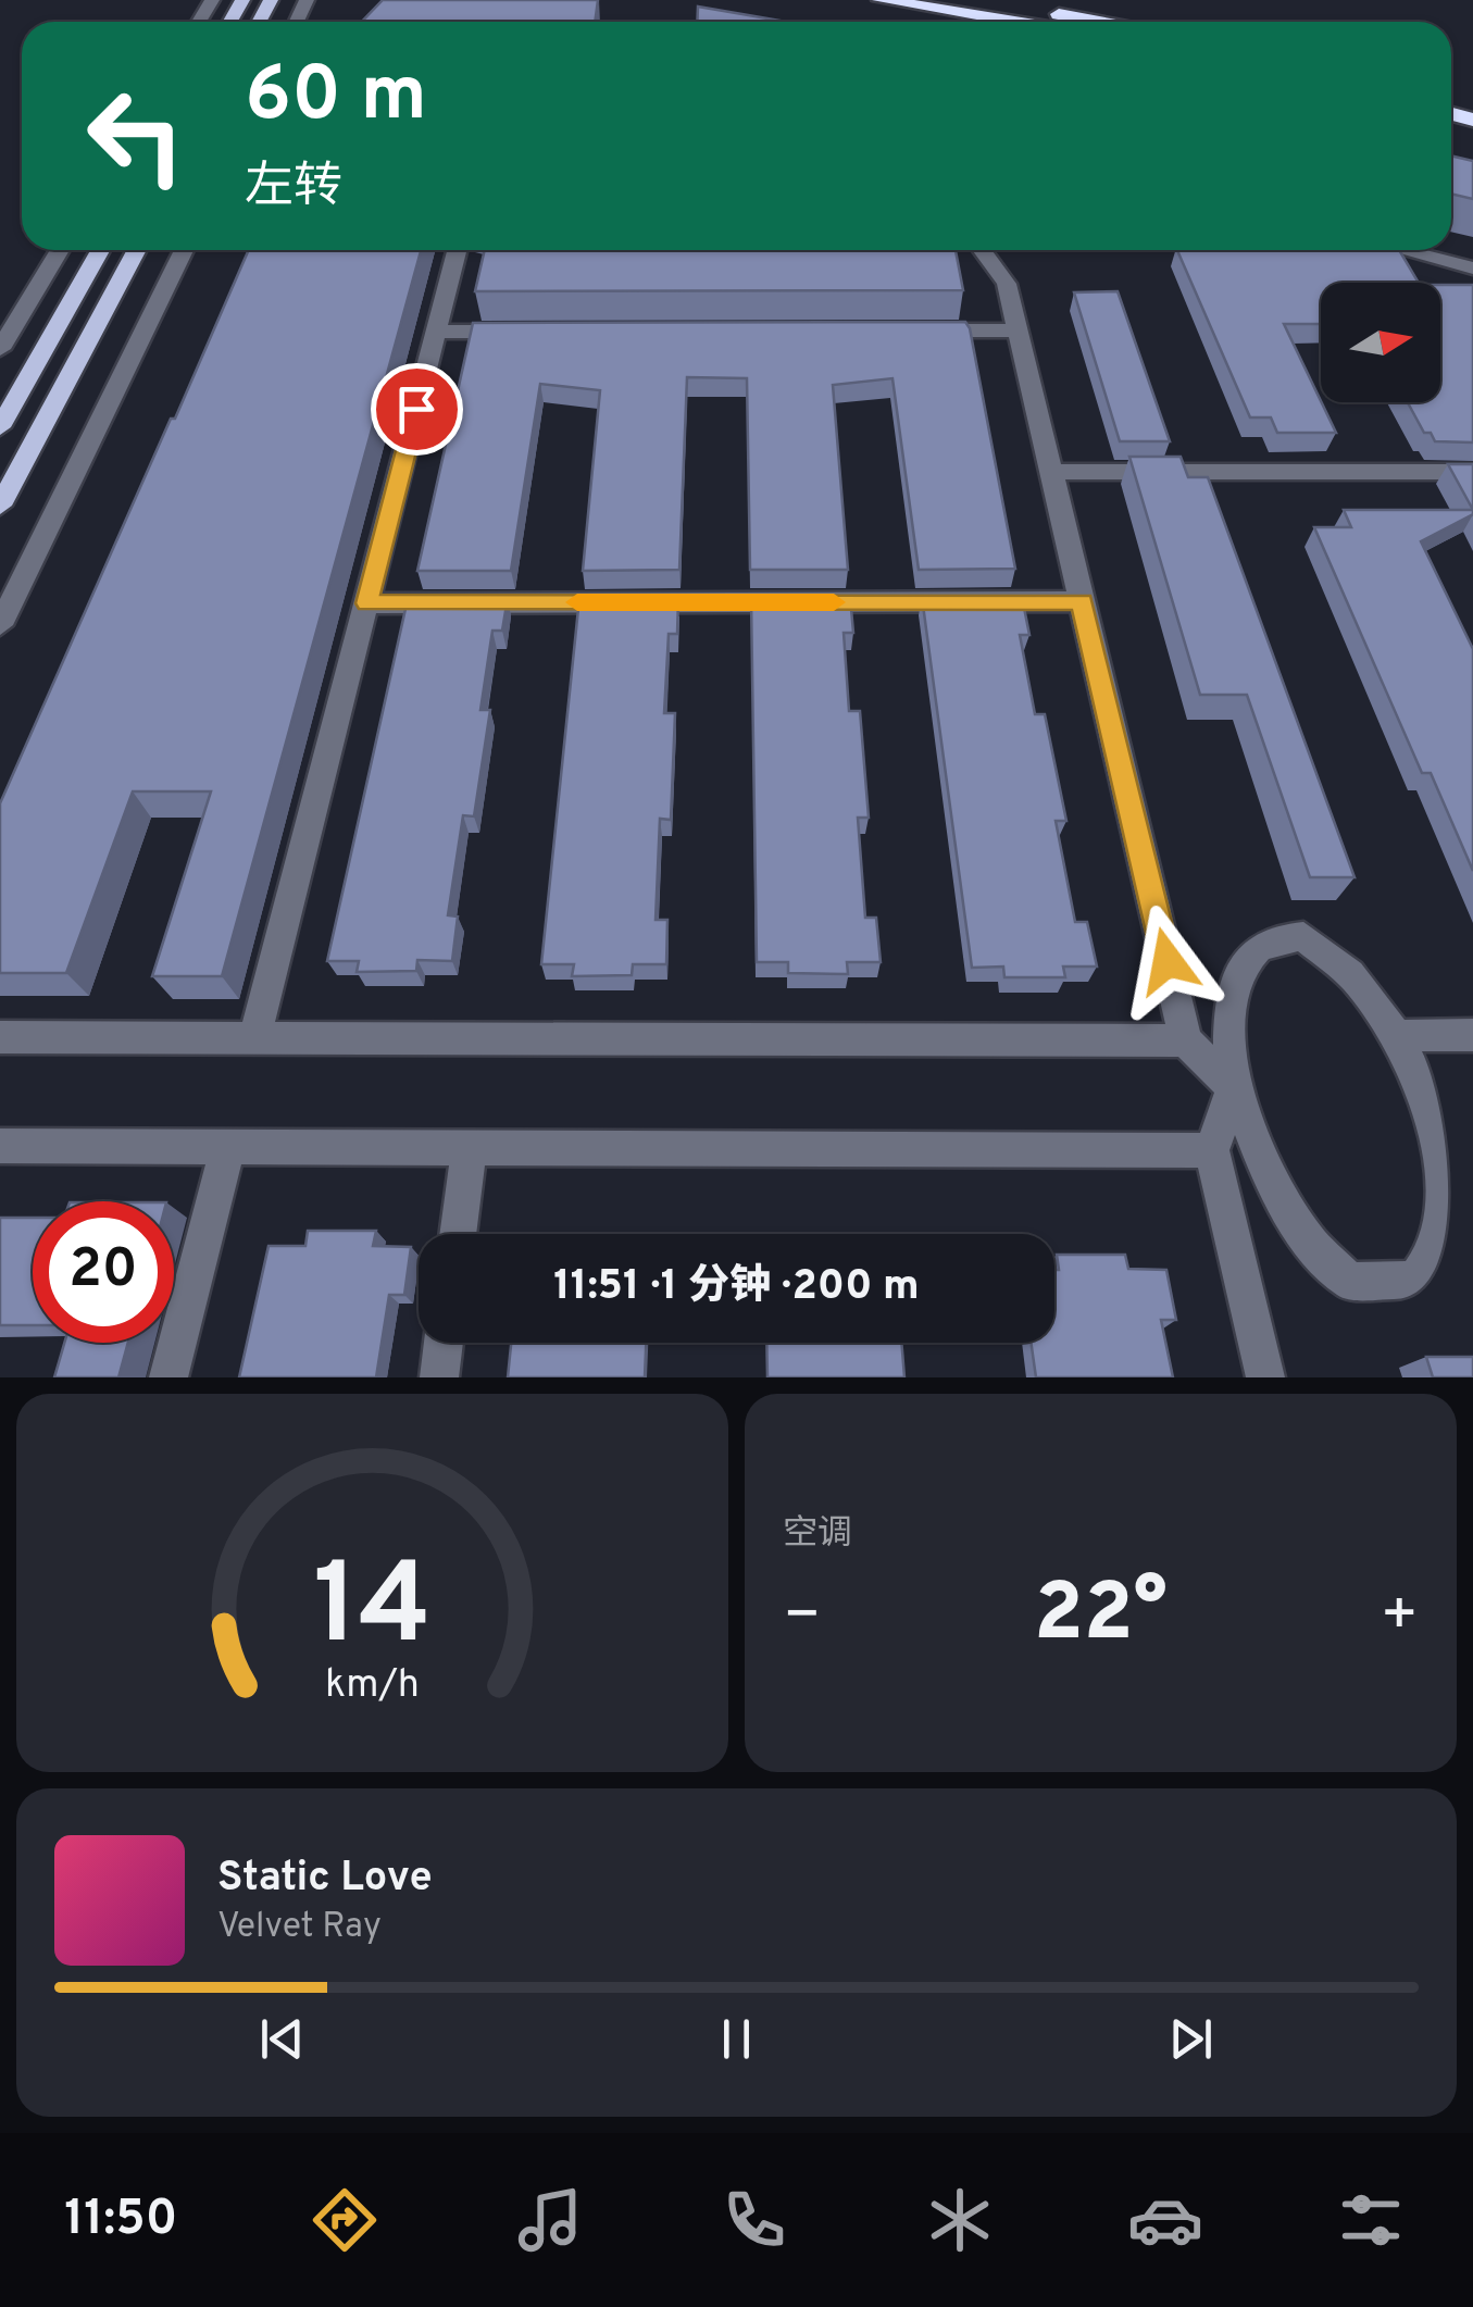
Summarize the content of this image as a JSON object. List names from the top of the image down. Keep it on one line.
{"north":"right","page":{"turn":["60 m","左转"],"limit":"20","trip":"11:51 · 1 分钟 · 200 m","tile":"空调","heat":["−","22°","+"],"song":["Static Love","Velvet Ray"],"tabs":"11:50","gauge":["14","km/h"]}}
